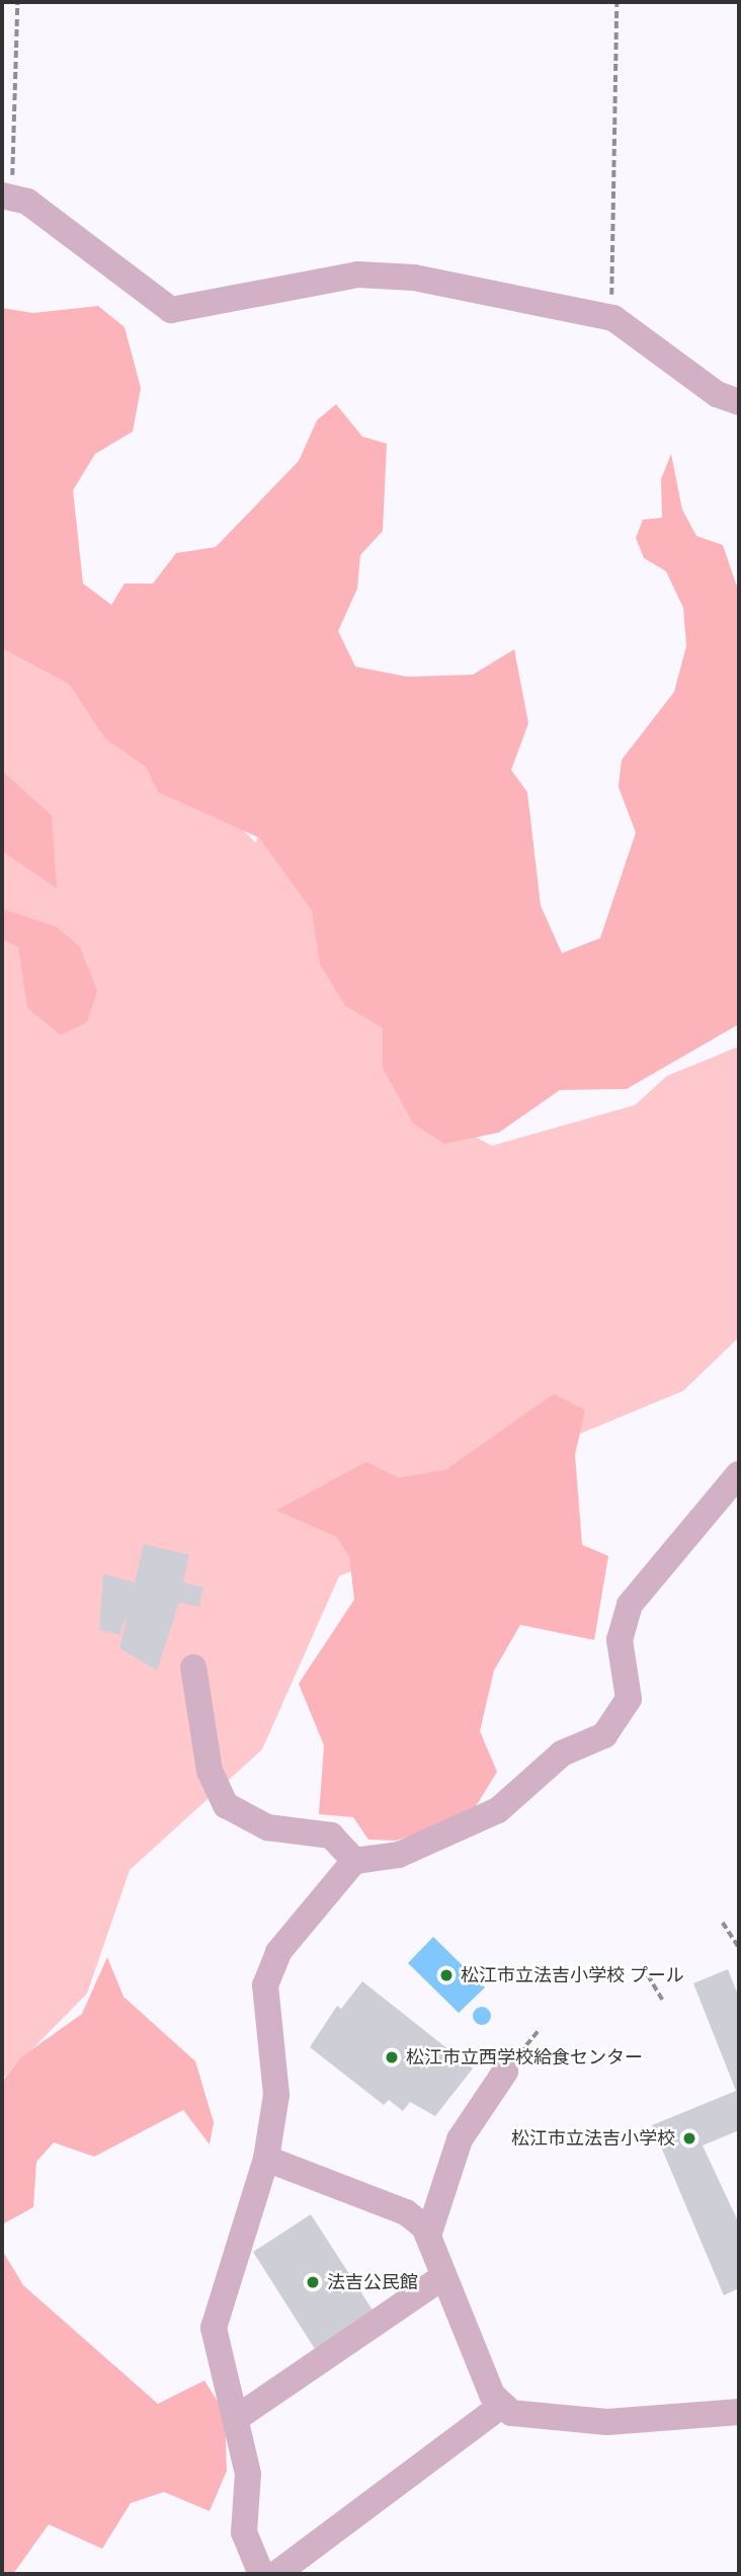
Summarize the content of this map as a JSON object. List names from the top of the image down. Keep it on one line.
{"places":["松江市立法吉小学校 プール","松江市立西学校給食センター","松江市立法吉小学校","法吉公民館"]}
